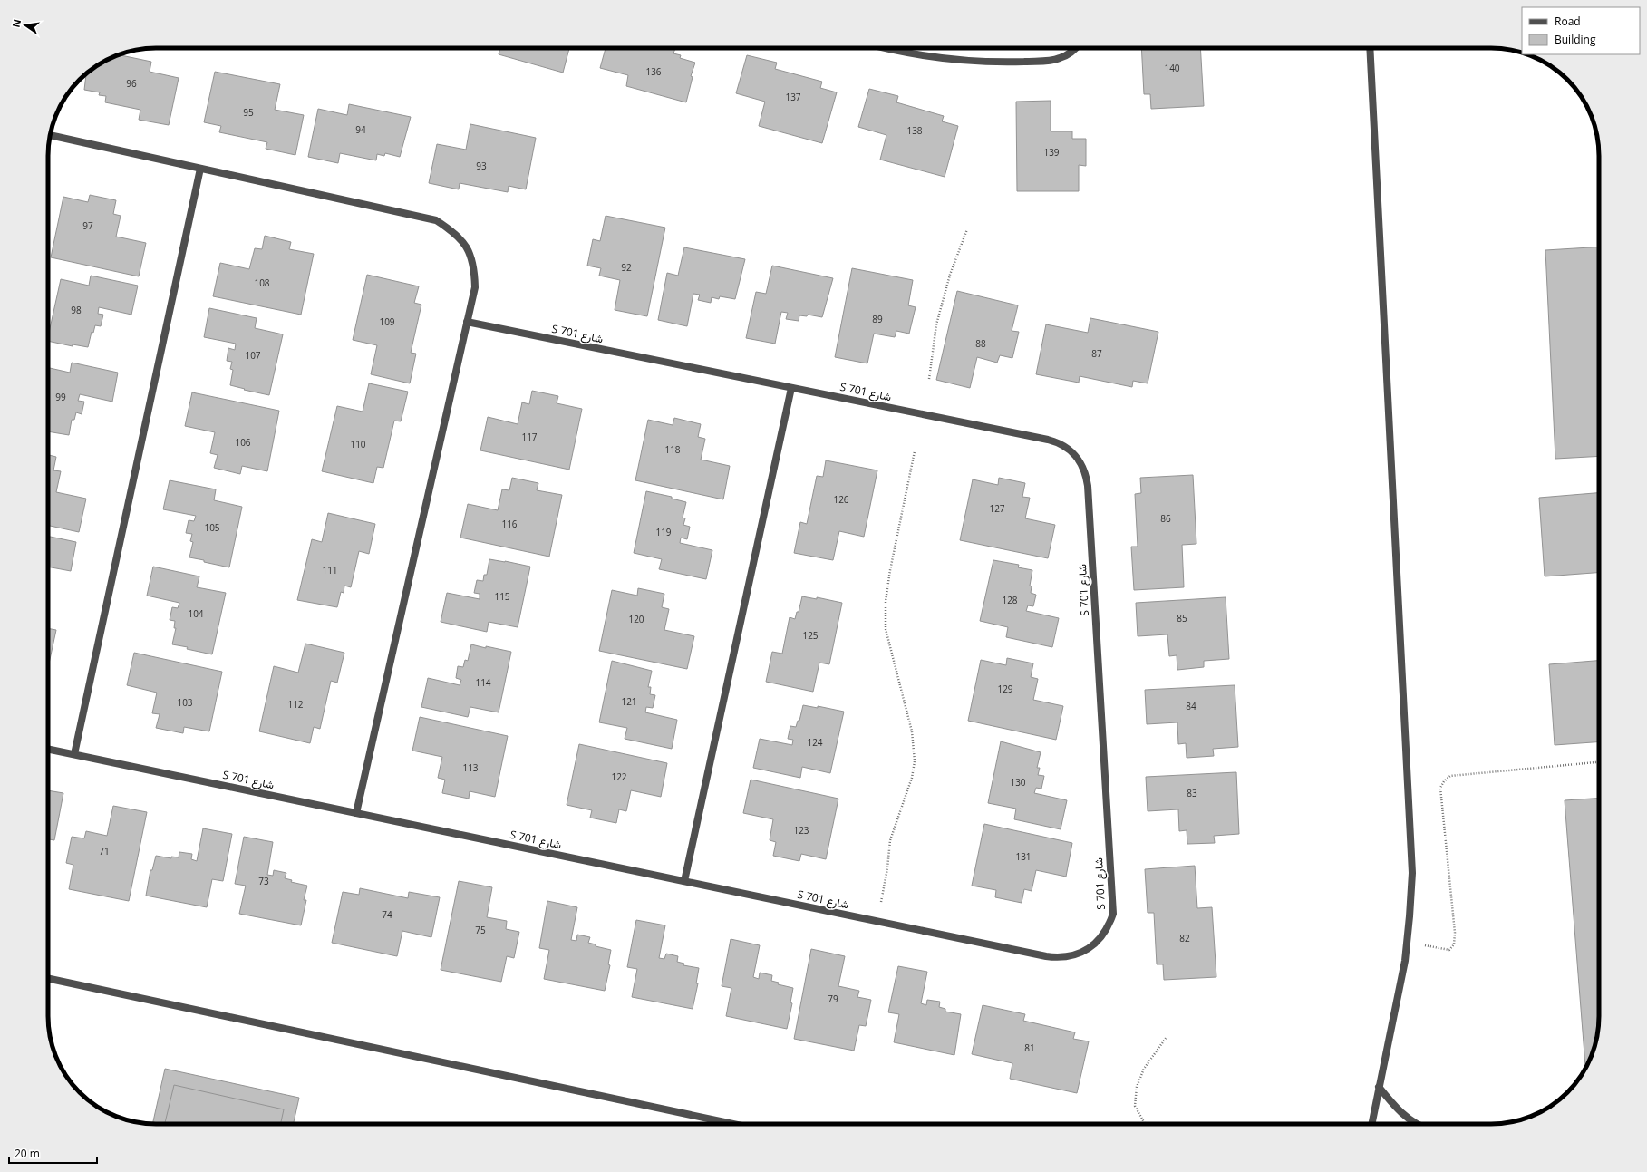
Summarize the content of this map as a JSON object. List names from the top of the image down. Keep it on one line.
{"streets":{"street":["S 701 شارع"]},"house_numbers":["140","136","96","137","95","94","138","139","93","97","92","108","98","89","109","88","87","107","99","117","106","110","118","126","127","86","116","105","119","111","115","128","104","85","120","125","114","129","121","103","112","84","124","113","122","130","83","123","71","131","73","74","75","82","79","81"],"legend":["Road","Building"],"scale_bar":"20 m","north":"left"}
